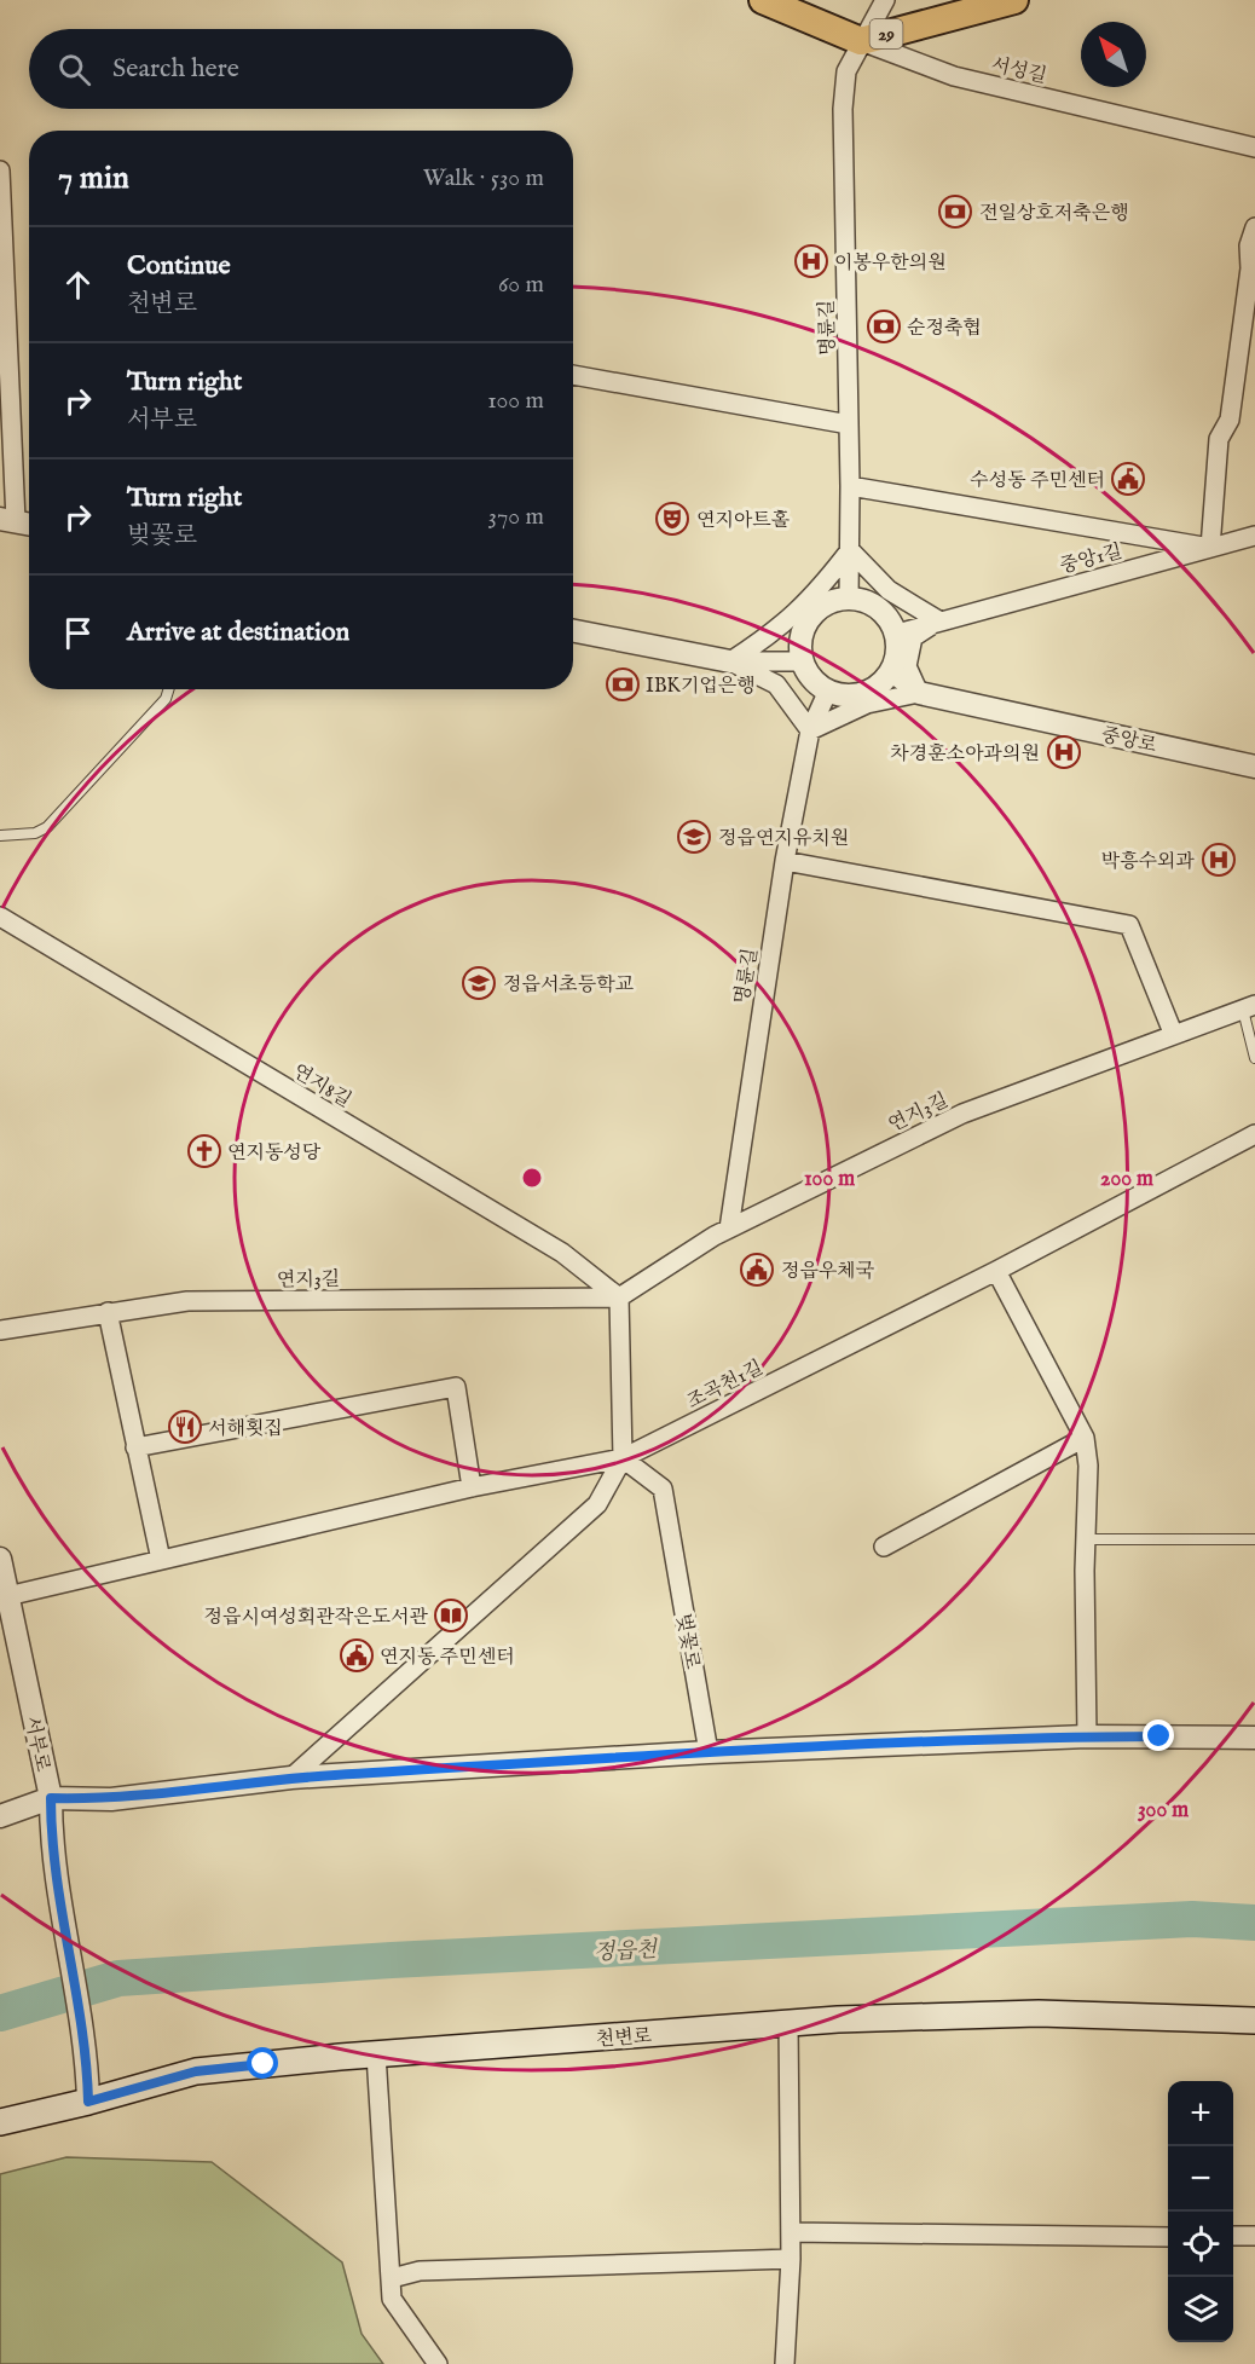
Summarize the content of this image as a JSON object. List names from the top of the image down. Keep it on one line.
{"streets":{"main road":["29","천변로"],"street":["서성길","명륜길","중앙1길","중앙로","연지8길","연지3길","조곡천1길","벚꽃로","서부로"]},"crossings":[["29","서성길"],["29","명륜길"],["서성길","명륜길"],["명륜길","중앙1길"],["명륜길","연지3길"],["연지8길","연지3길"],["조곡천1길","벚꽃로"],["조곡천1길","서부로"],["서부로","천변로"]],"water":["정읍천"],"places":{"bank":["전일상호저축은행","순정축협","IBK기업은행"],"hospital":["이봉우한의원","차경훈소아과의원","박흥수외과"],"public building":["수성동 주민센터","정읍우체국","연지동 주민센터"],"theatre":["연지아트홀"],"school or university":["정읍연지유치원","정읍서초등학교"],"church":["연지동성당"],"restaurant":["서해횟집"],"library":["정읍시여성회관작은도서관"]},"north":"top left","page":{"search":"Search here","heading":["7 min","Walk · 530 m"],"list":[["Continue","천변로","60 m"],["Turn right","서부로","100 m"],["Turn right","벚꽃로","370 m"],"Arrive at destination"],"map_buttons":["+","−"]},"rings":["100 m","200 m","300 m"]}
